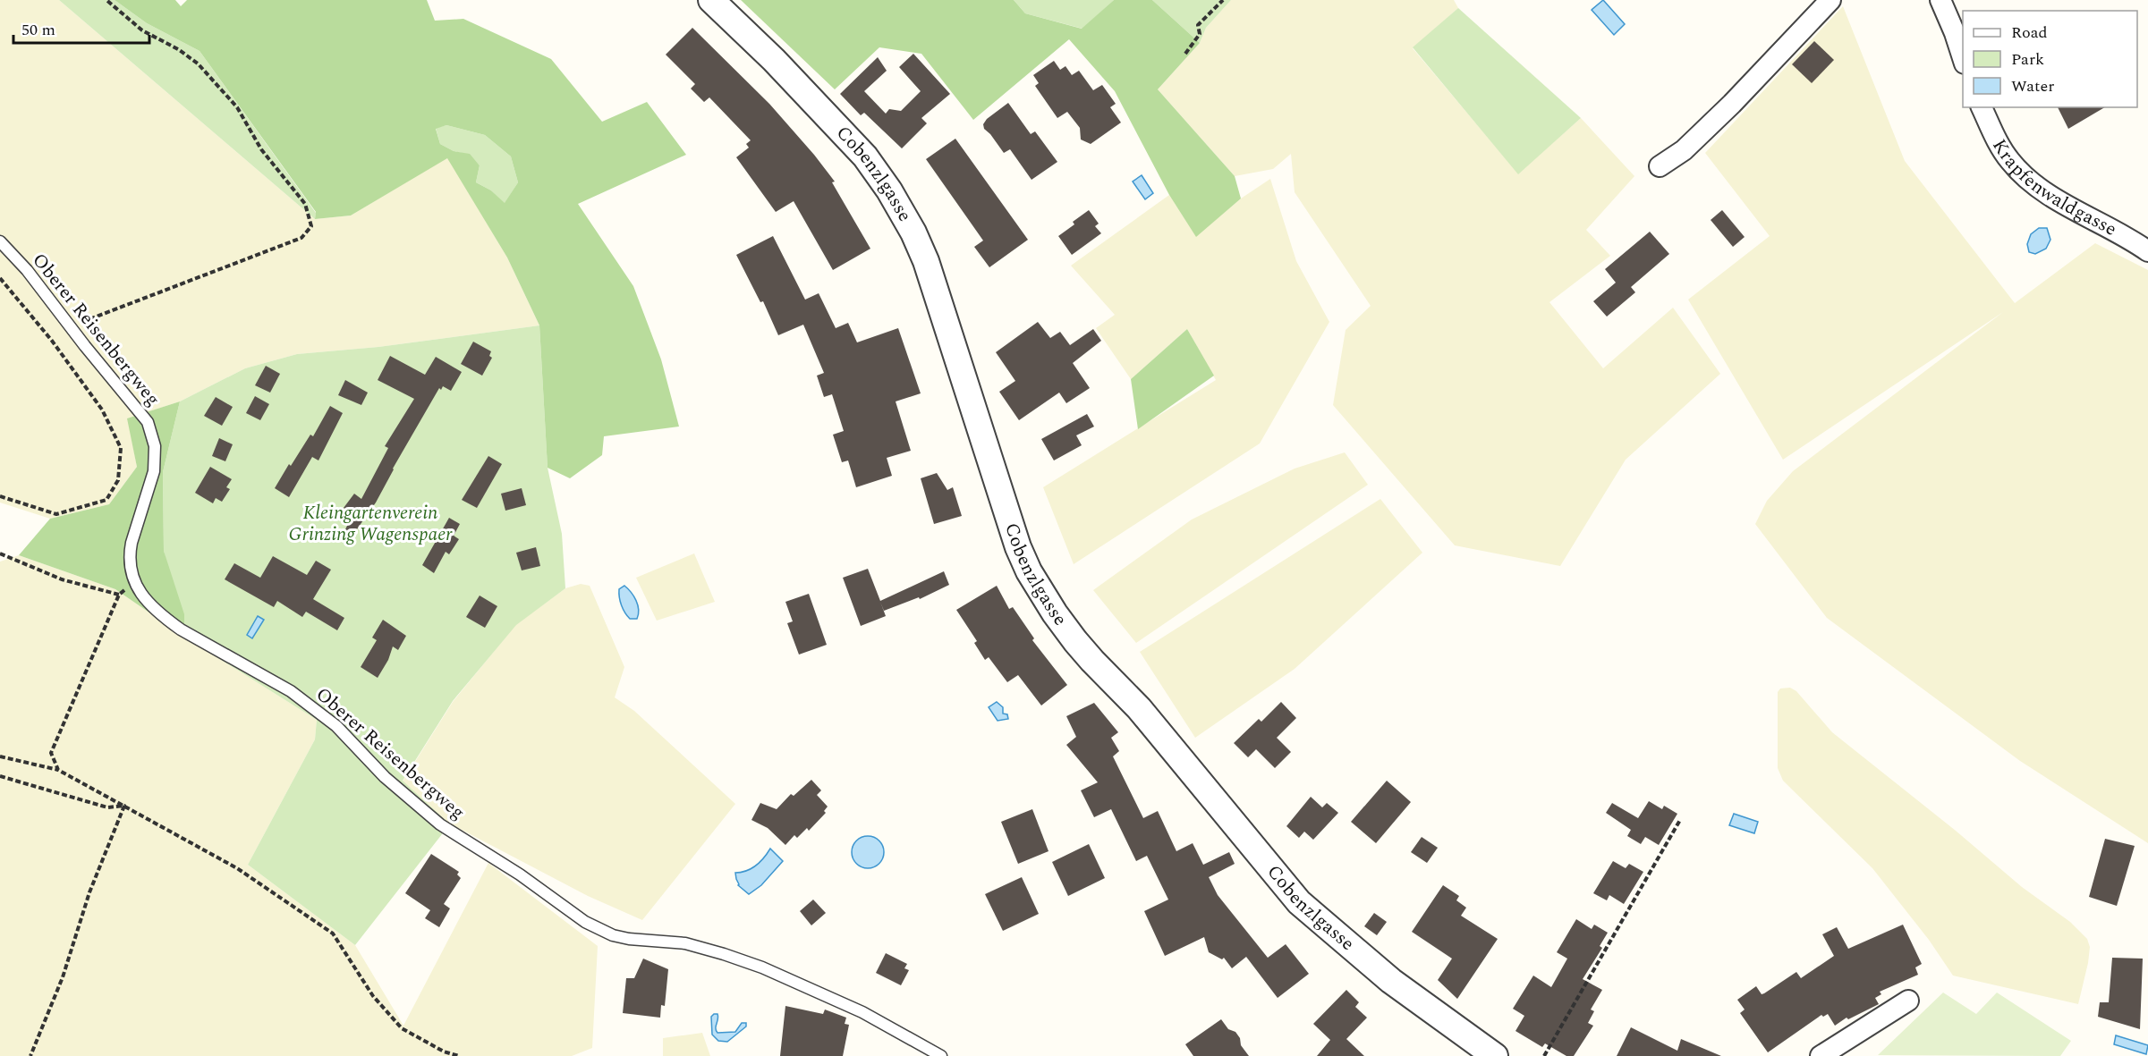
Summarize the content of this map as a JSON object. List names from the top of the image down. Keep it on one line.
{"streets":{"street":["Cobenzlgasse","Krapfenwaldgasse"],"lane":["Oberer Reisenbergweg"]},"parks":["Kleingartenverein Grinzing Wagenspaer"],"legend":["Road","Park","Water"],"scale_bar":"50 m"}
